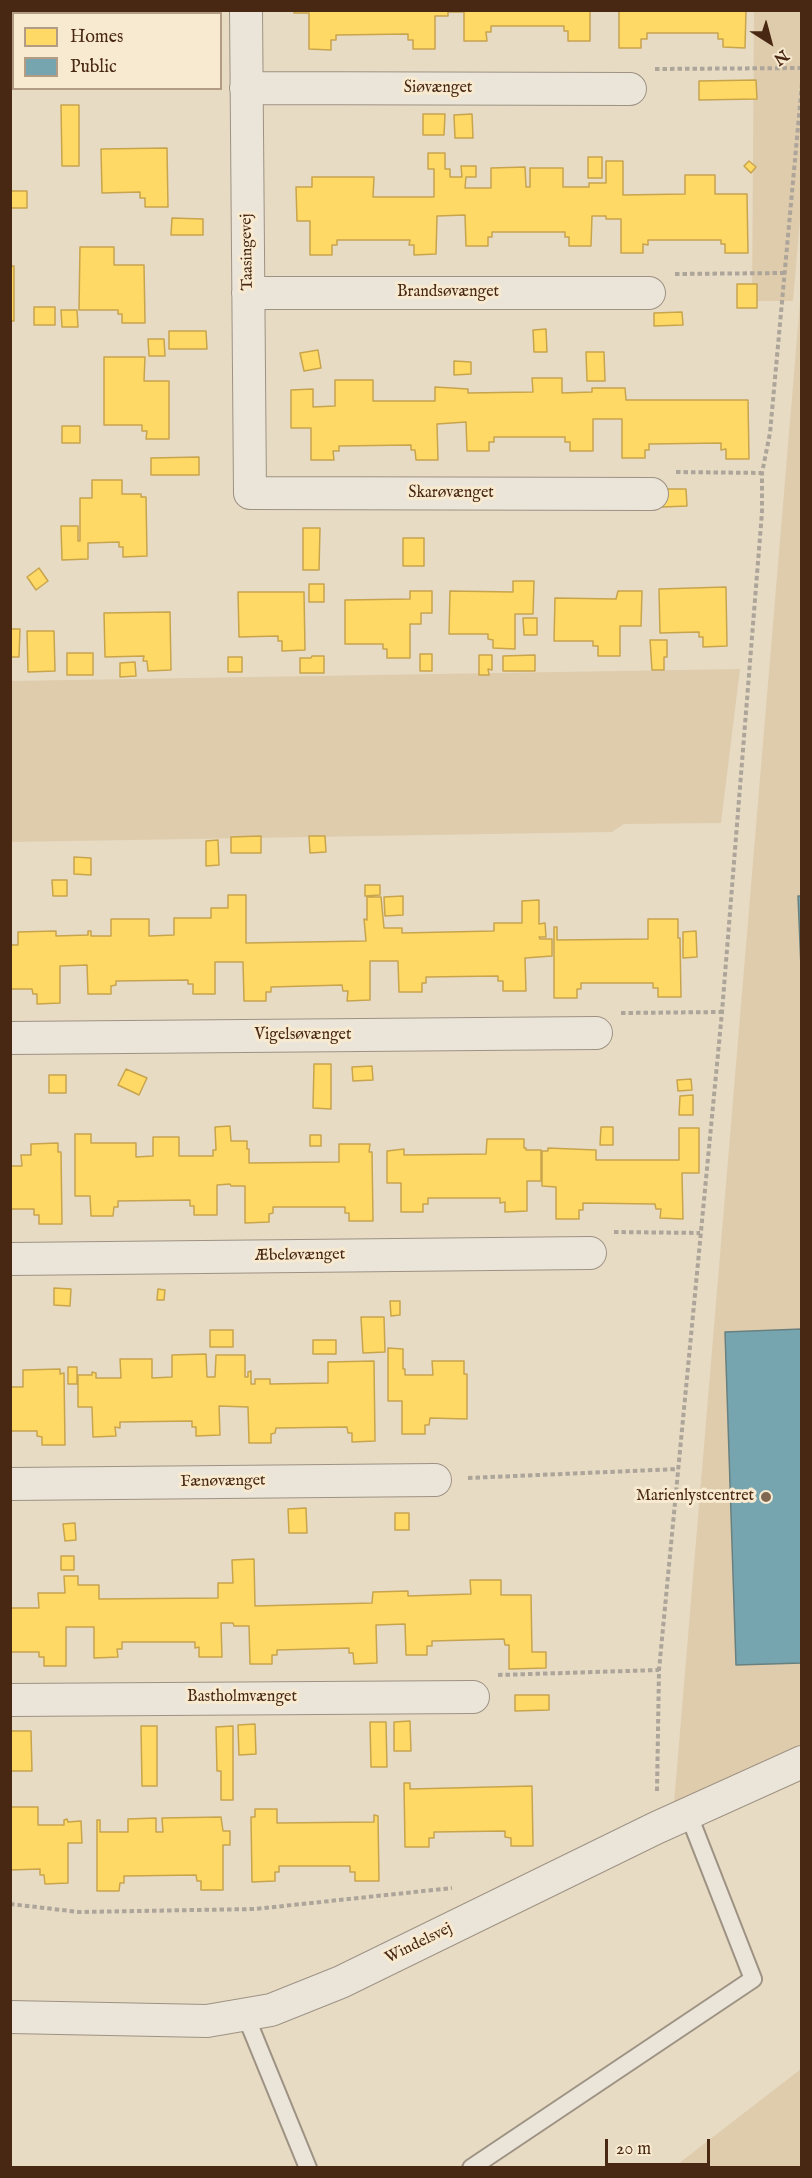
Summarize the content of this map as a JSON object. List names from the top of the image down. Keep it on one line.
{"streets":{"street":["Siøvænget","Taasingevej","Brandsøvænget","Skarøvænget","Vigelsøvænget","Æbeløvænget","Fænøvænget","Bastholmvænget","Windelsvej"]},"crossings":[["Siøvænget","Taasingevej"],["Taasingevej","Brandsøvænget"],["Taasingevej","Skarøvænget"]],"places":["Marienlystcentret"],"legend":["Homes","Public"],"scale_bar":"20 m","north":"bottom right"}
